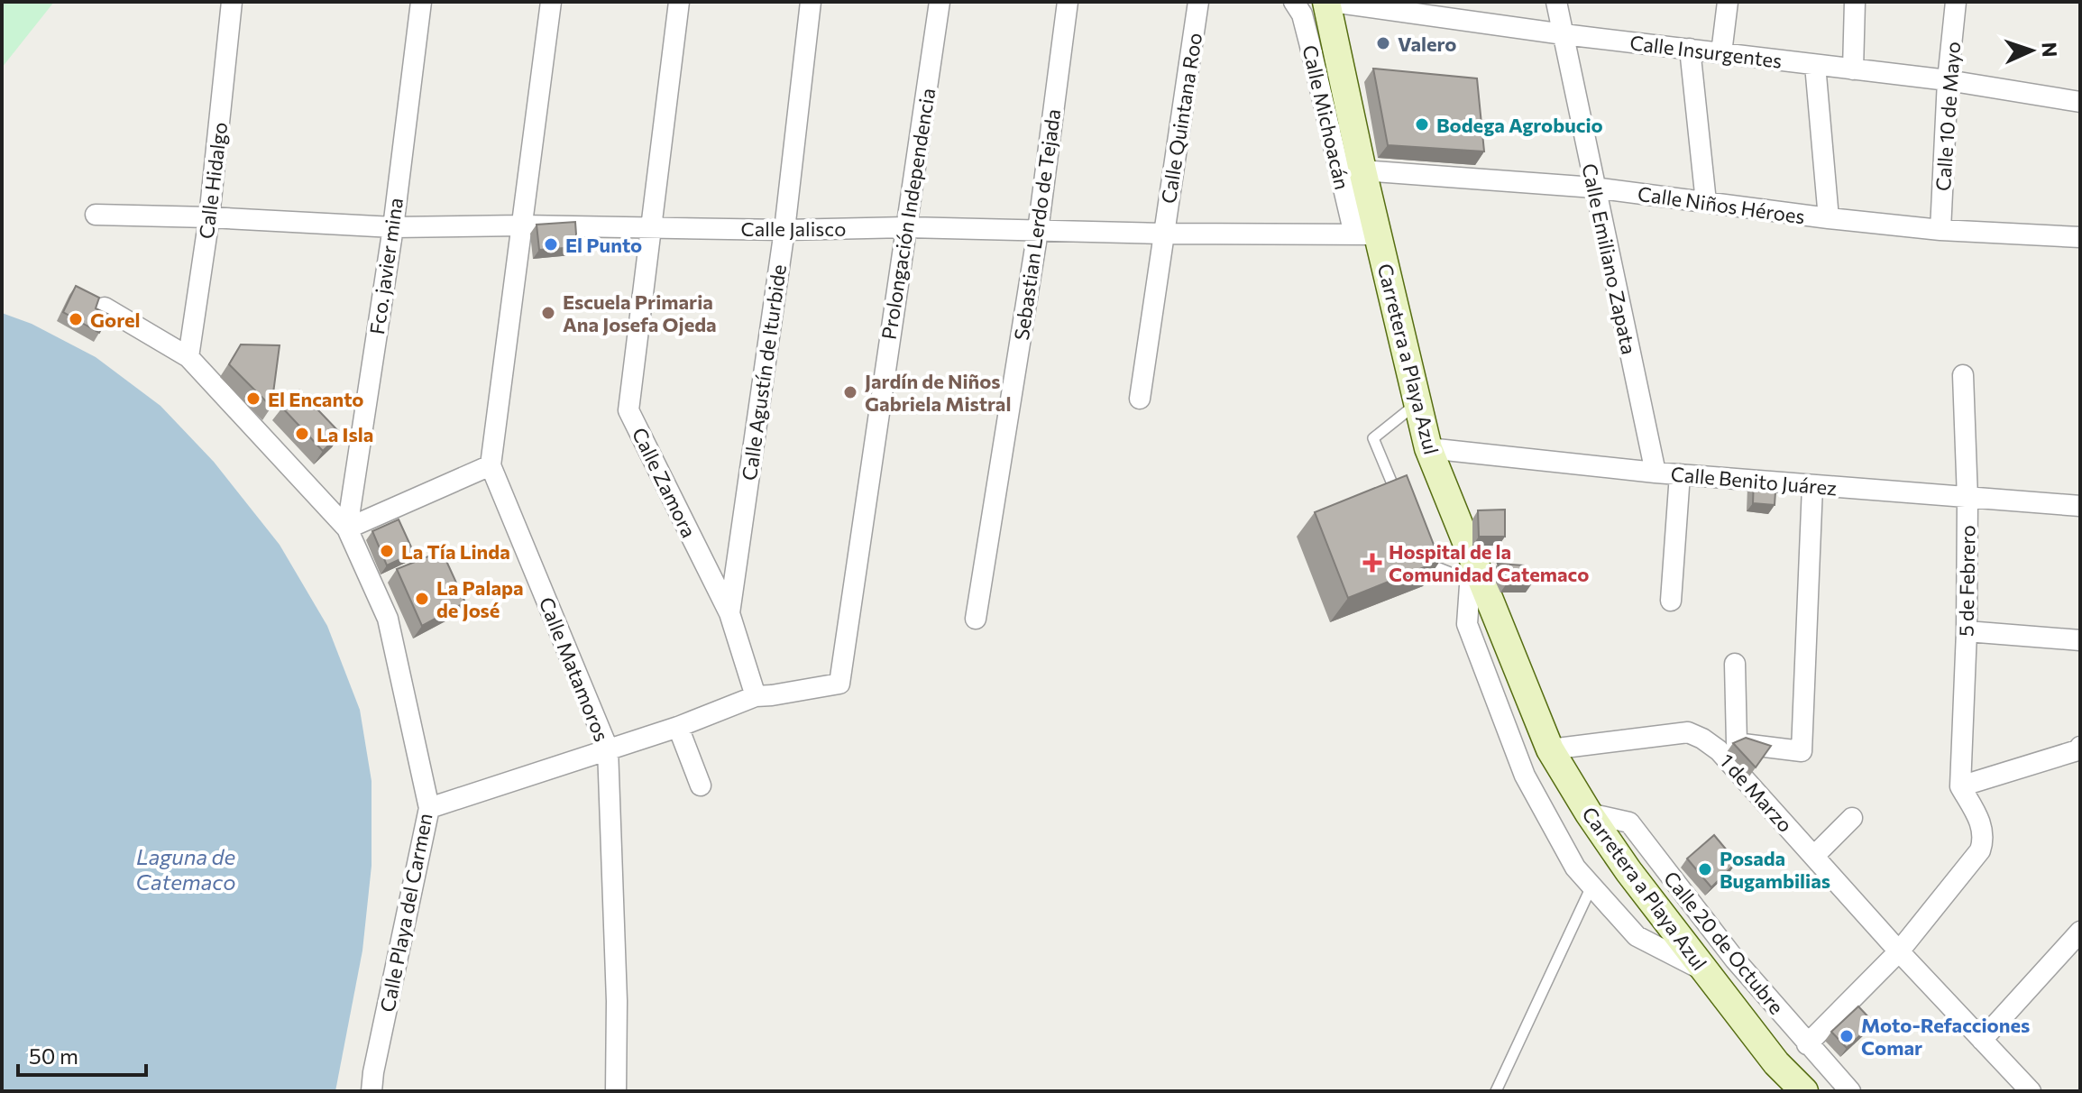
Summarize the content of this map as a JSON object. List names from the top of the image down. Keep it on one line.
{"streets":{"main road":["Carretera a Playa Azul"],"street":["Calle Insurgentes","Calle 10 de Mayo","Calle Michoacán","Calle Quintana Roo","Calle Hidalgo","Calle Niños Héroes","Prolongación Independencia","Sebastian Lerdo de Tejada","Calle Jalisco","Calle Emiliano Zapata","Fco. javier mina","Calle Agustín de Iturbide","Calle Benito Juárez","Calle Zamora","5 de Febrero","Calle Matamoros","1 de Marzo","Calle Playa del Carmen","Calle 20 de Octubre"]},"crossings":[["Calle Insurgentes","Calle 10 de Mayo"],["Calle Insurgentes","Calle Emiliano Zapata"],["Calle Insurgentes","Carretera a Playa Azul"],["Calle 10 de Mayo","Calle Niños Héroes"],["Calle Michoacán","Calle Jalisco"],["Calle Michoacán","Carretera a Playa Azul"],["Calle Quintana Roo","Calle Jalisco"],["Calle Hidalgo","Calle Jalisco"],["Calle Niños Héroes","Calle Emiliano Zapata"],["Calle Niños Héroes","Carretera a Playa Azul"],["Prolongación Independencia","Calle Jalisco"],["Prolongación Independencia","Calle Zamora"],["Sebastian Lerdo de Tejada","Calle Jalisco"],["Calle Jalisco","Fco. javier mina"],["Calle Jalisco","Carretera a Playa Azul"],["Calle Jalisco","Calle Agustín de Iturbide"],["Calle Jalisco","Calle Zamora"],["Calle Jalisco","Calle Matamoros"],["Calle Emiliano Zapata","Calle Benito Juárez"],["Fco. javier mina","Calle Playa del Carmen"],["Carretera a Playa Azul","Calle Benito Juárez"],["Carretera a Playa Azul","1 de Marzo"],["Carretera a Playa Azul","Calle 20 de Octubre"],["Calle Agustín de Iturbide","Calle Zamora"],["Calle Benito Juárez","5 de Febrero"]],"water":["Laguna de Catemaco"],"places":{"other":["Valero","Bodega Agrobucio","El Punto","Escuela Primaria Ana Josefa Ojeda","Gorel","Jardín de Niños Gabriela Mistral","El Encanto","La Isla","La Tía Linda","La Palapa de José","Posada Bugambilias","Moto-Refacciones Comar"],"health":["Hospital de la Comunidad Catemaco"]},"scale_bar":"50 m","north":"right"}
